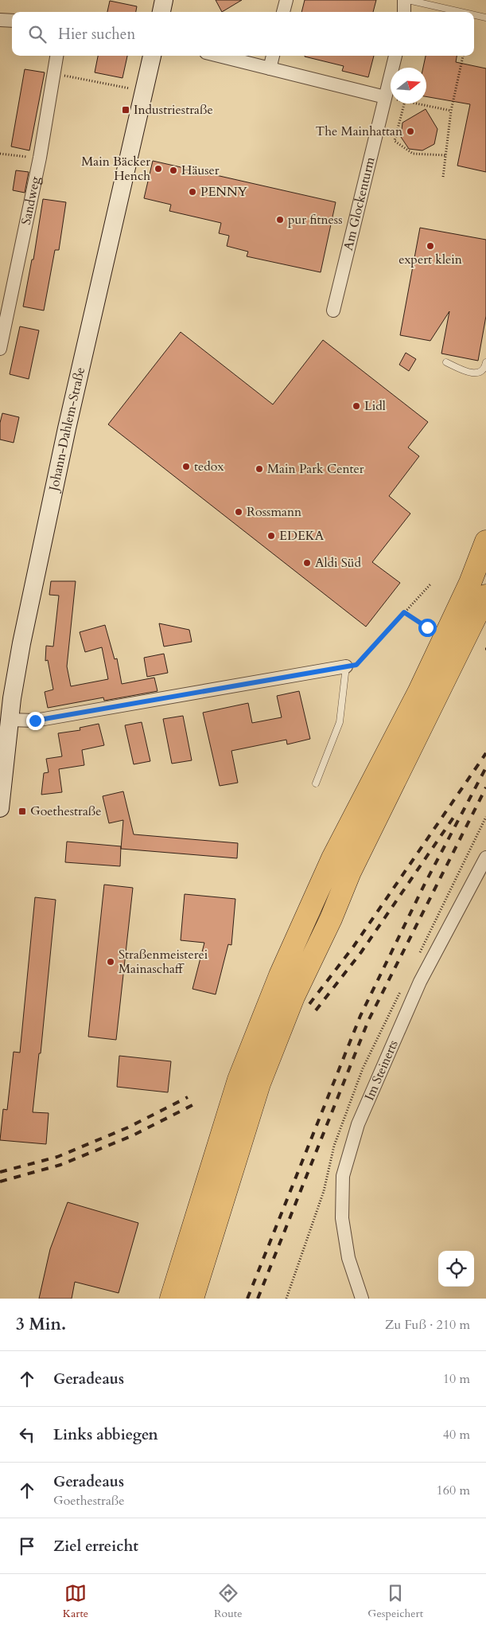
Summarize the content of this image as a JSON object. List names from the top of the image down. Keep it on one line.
{"streets":{"street":["Sandweg","Am Glockenturm","Johann-Dahlem-Straße","Im Steinerts"]},"places":{"transit":["Industriestraße","Goethestraße"],"other":["The Mainhattan","Main Bäcker Hench","Häuser","PENNY","pur fitness","expert klein","Lidl","tedox","Main Park Center","Rossmann","EDEKA","Aldi Süd","Straßenmeisterei Mainaschaff"]},"north":"right","page":{"search":"Hier suchen","heading":["3 Min.","Zu Fuß · 210 m"],"list":[["Geradeaus","10 m"],["Links abbiegen","40 m"],["Geradeaus","Goethestraße","160 m"],"Ziel erreicht"],"nav":["Karte","Route","Gespeichert"]}}
